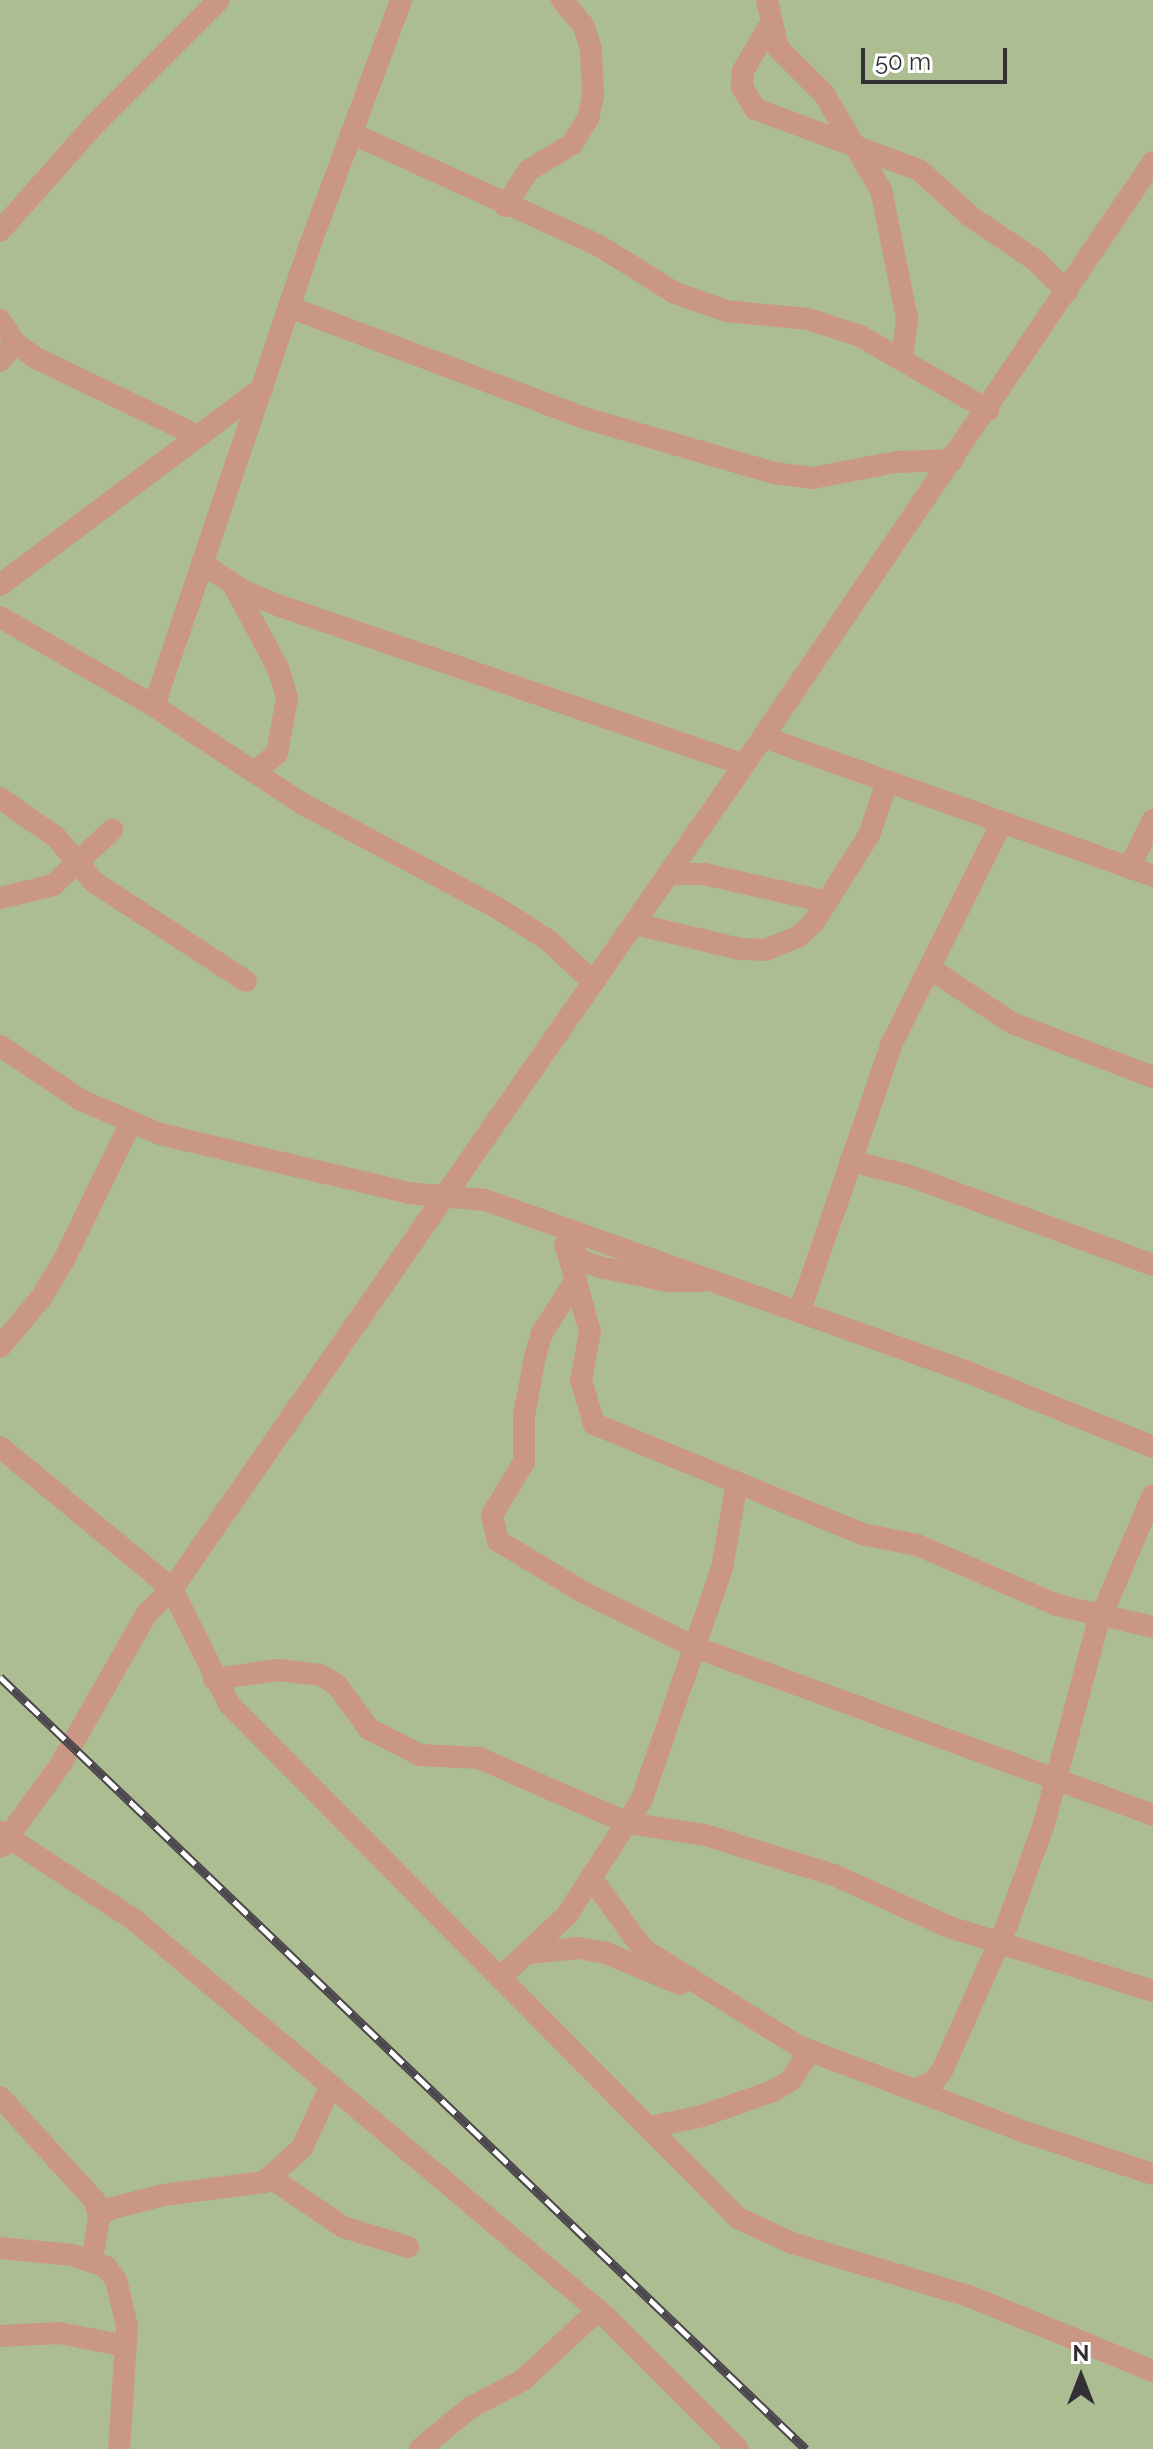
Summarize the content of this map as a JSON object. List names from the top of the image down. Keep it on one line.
{"scale_bar":"50 m","north":"top"}
